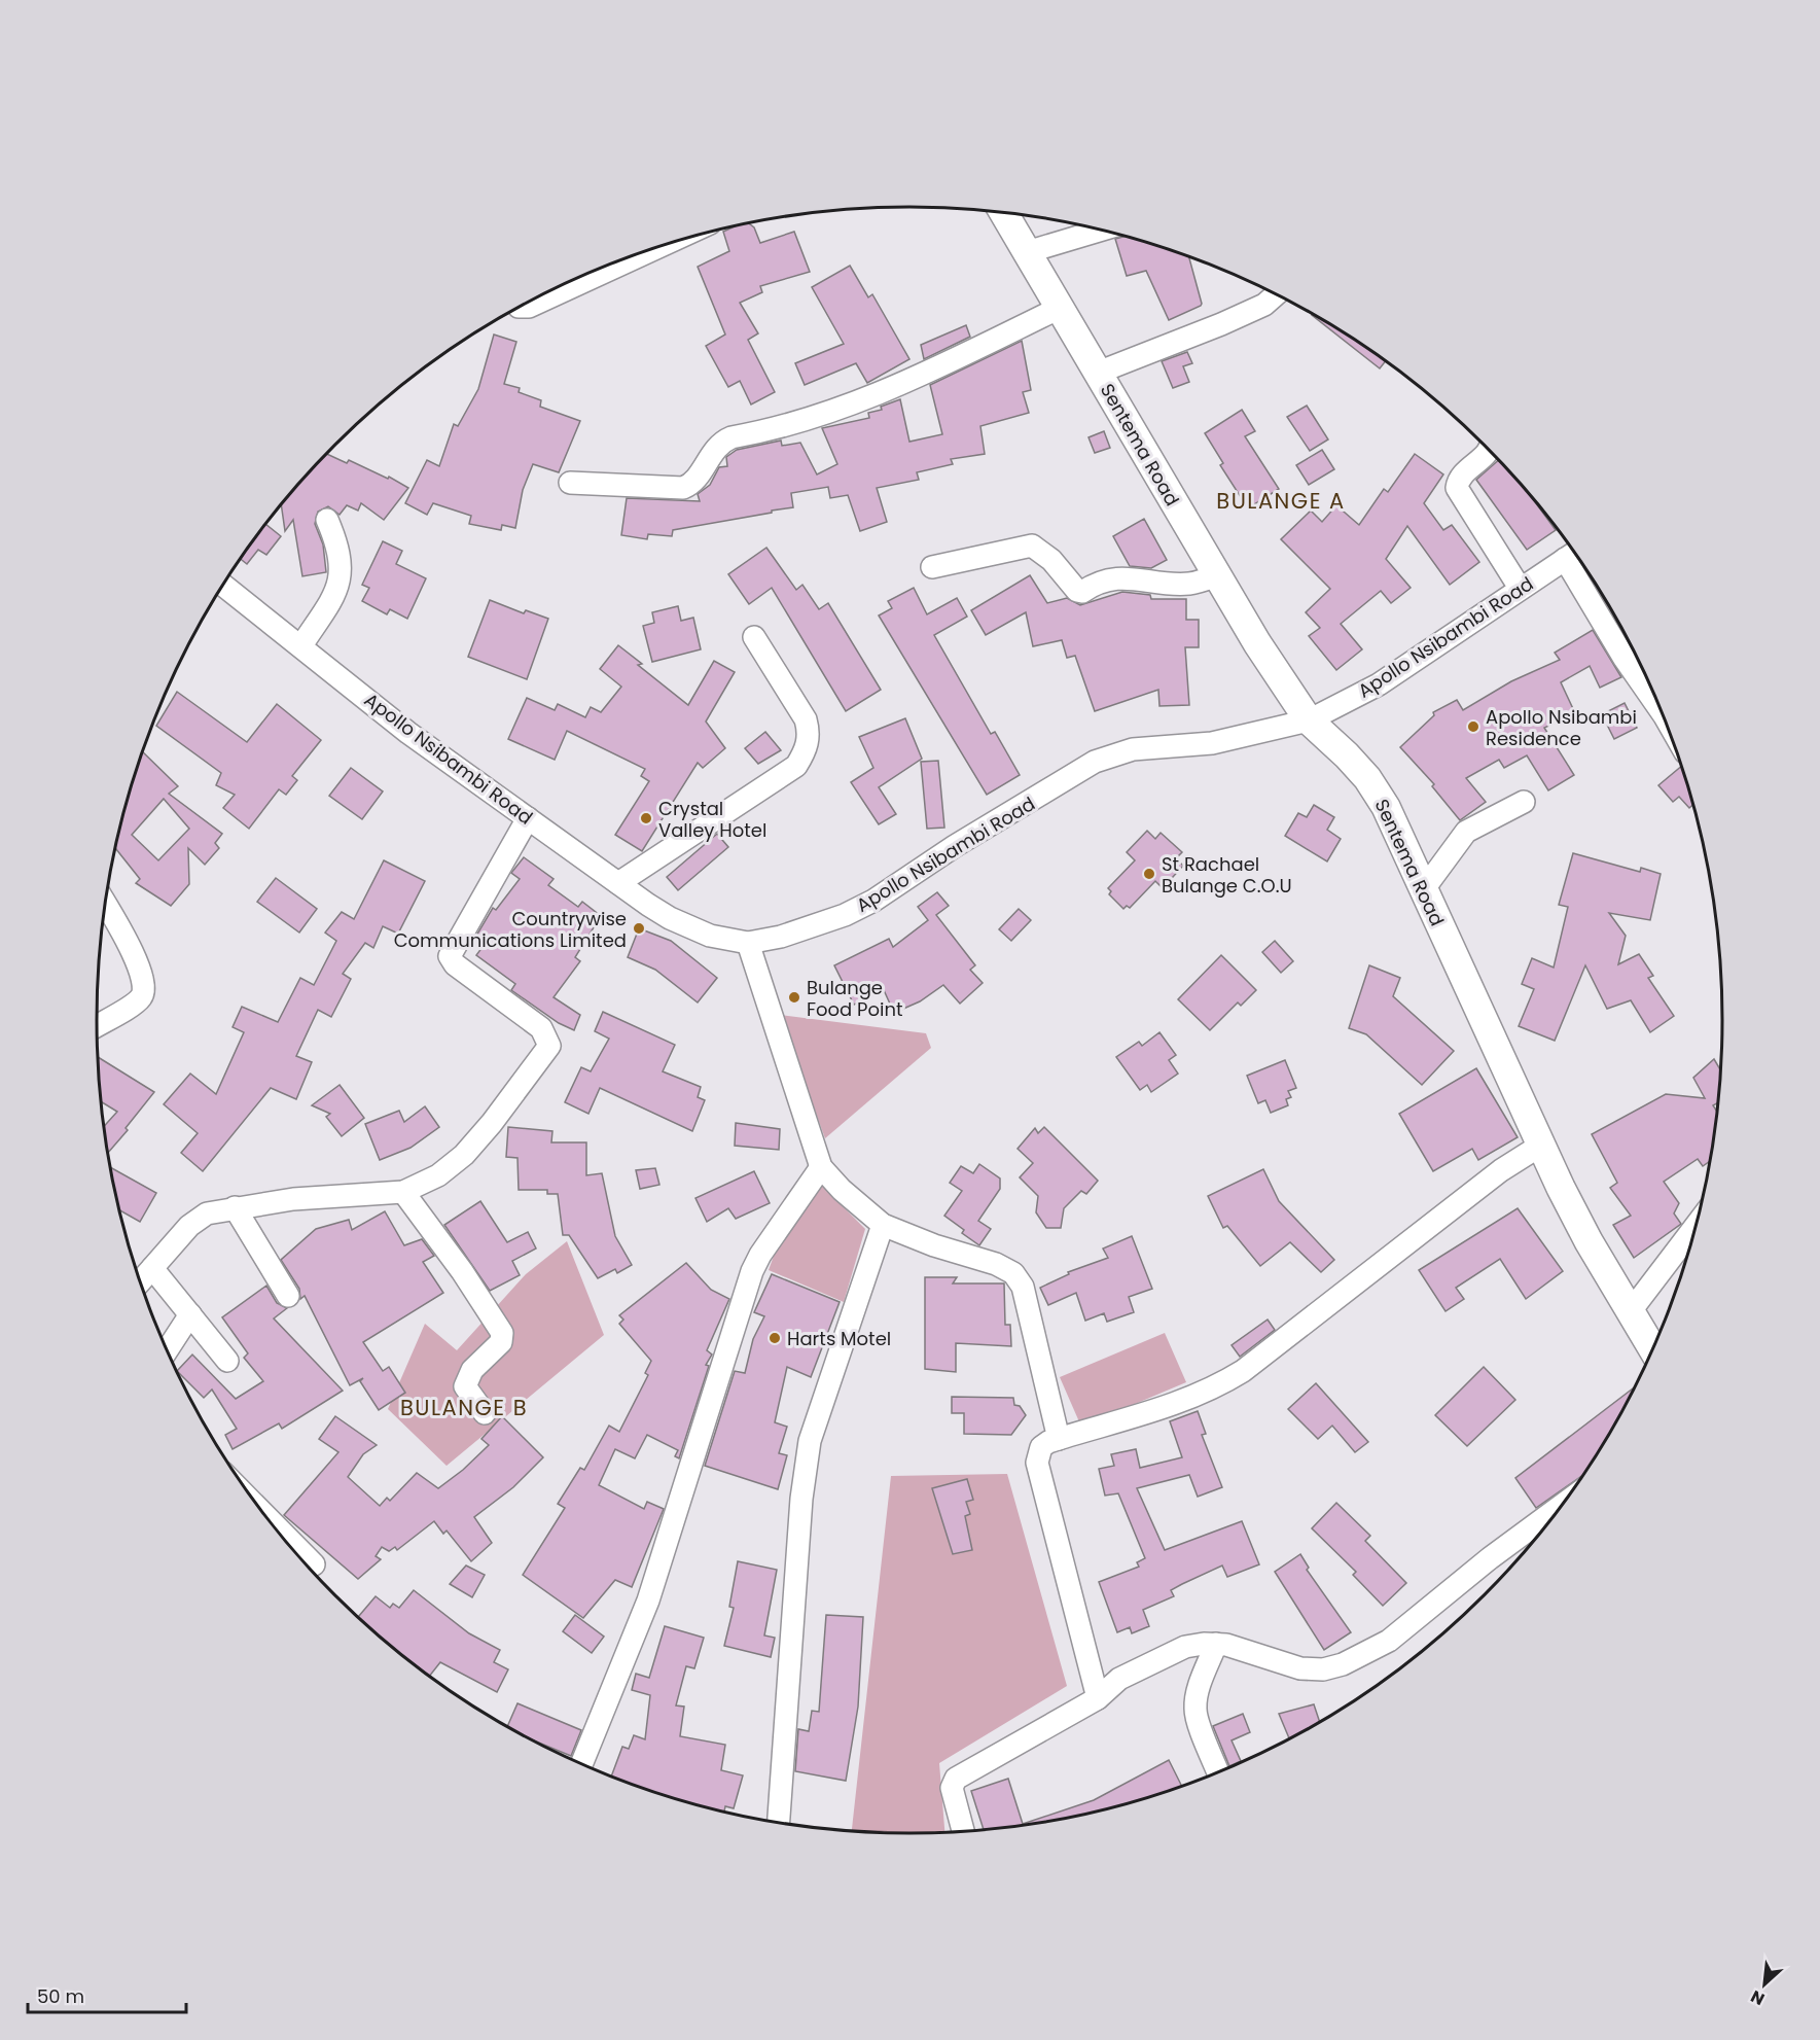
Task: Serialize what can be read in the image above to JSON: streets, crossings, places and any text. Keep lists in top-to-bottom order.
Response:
{
  "streets": {
    "main road": ["Sentema Road"],
    "street": ["Apollo Nsibambi Road"]
  },
  "crossings": [
    ["Sentema Road", "Apollo Nsibambi Road"]
  ],
  "districts": ["BULANGE A", "BULANGE B"],
  "places": [
    "Apollo Nsibambi Residence",
    "Crystal Valley Hotel",
    "St Rachael Bulange C.O.U",
    "Countrywise Communications Limited",
    "Bulange Food Point",
    "Harts Motel"
  ],
  "scale_bar": "50 m",
  "north": "bottom left"
}
